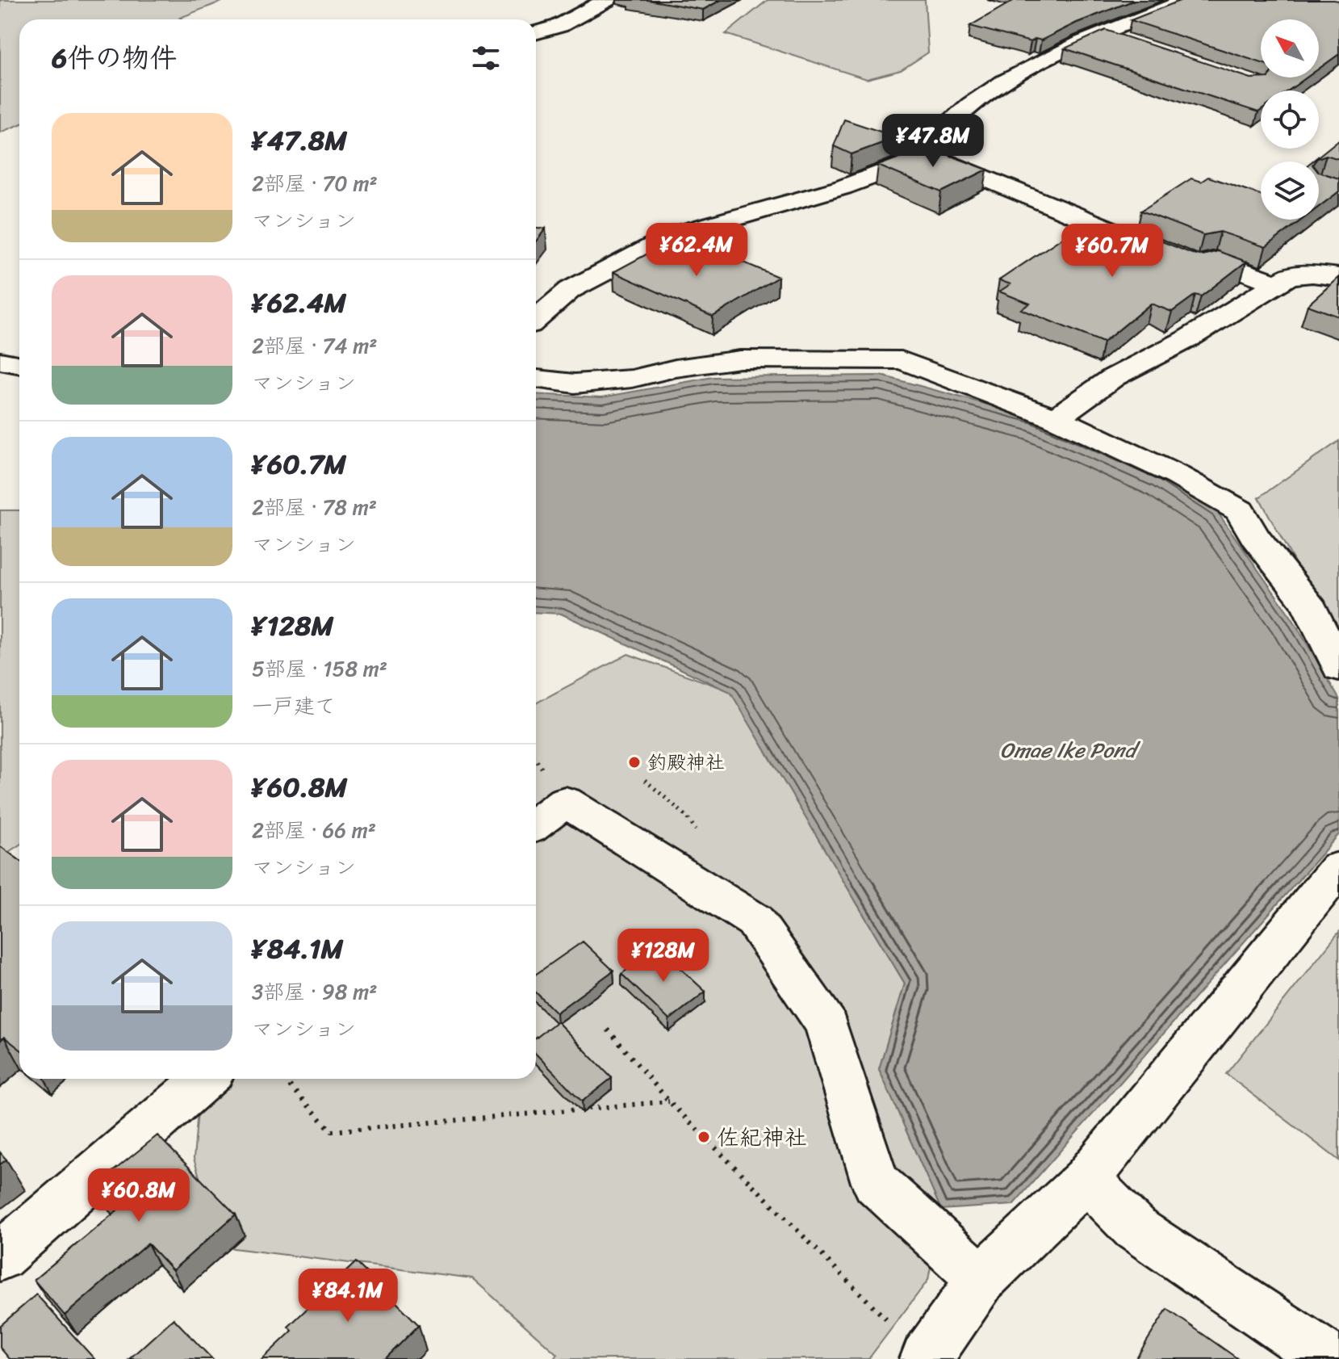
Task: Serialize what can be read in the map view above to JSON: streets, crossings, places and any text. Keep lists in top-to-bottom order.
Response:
{
  "water": ["Omae Ike Pond"],
  "places": ["釣殿神社", "佐紀神社"],
  "north": "top left",
  "page": {
    "heading": "6件の物件",
    "list": [
      {
        "name": "¥47.8M",
        "note": "2部屋 · 70 m² · マンション"
      },
      {
        "name": "¥62.4M",
        "note": "2部屋 · 74 m² · マンション"
      },
      {
        "name": "¥60.7M",
        "note": "2部屋 · 78 m² · マンション"
      },
      {
        "name": "¥128M",
        "note": "5部屋 · 158 m² · 一戸建て"
      },
      {
        "name": "¥60.8M",
        "note": "2部屋 · 66 m² · マンション"
      },
      {
        "name": "¥84.1M",
        "note": "3部屋 · 98 m² · マンション"
      }
    ],
    "price": [
      "¥47.8M",
      "¥62.4M",
      "¥60.7M",
      "¥128M",
      "¥60.8M",
      "¥84.1M"
    ]
  }
}
